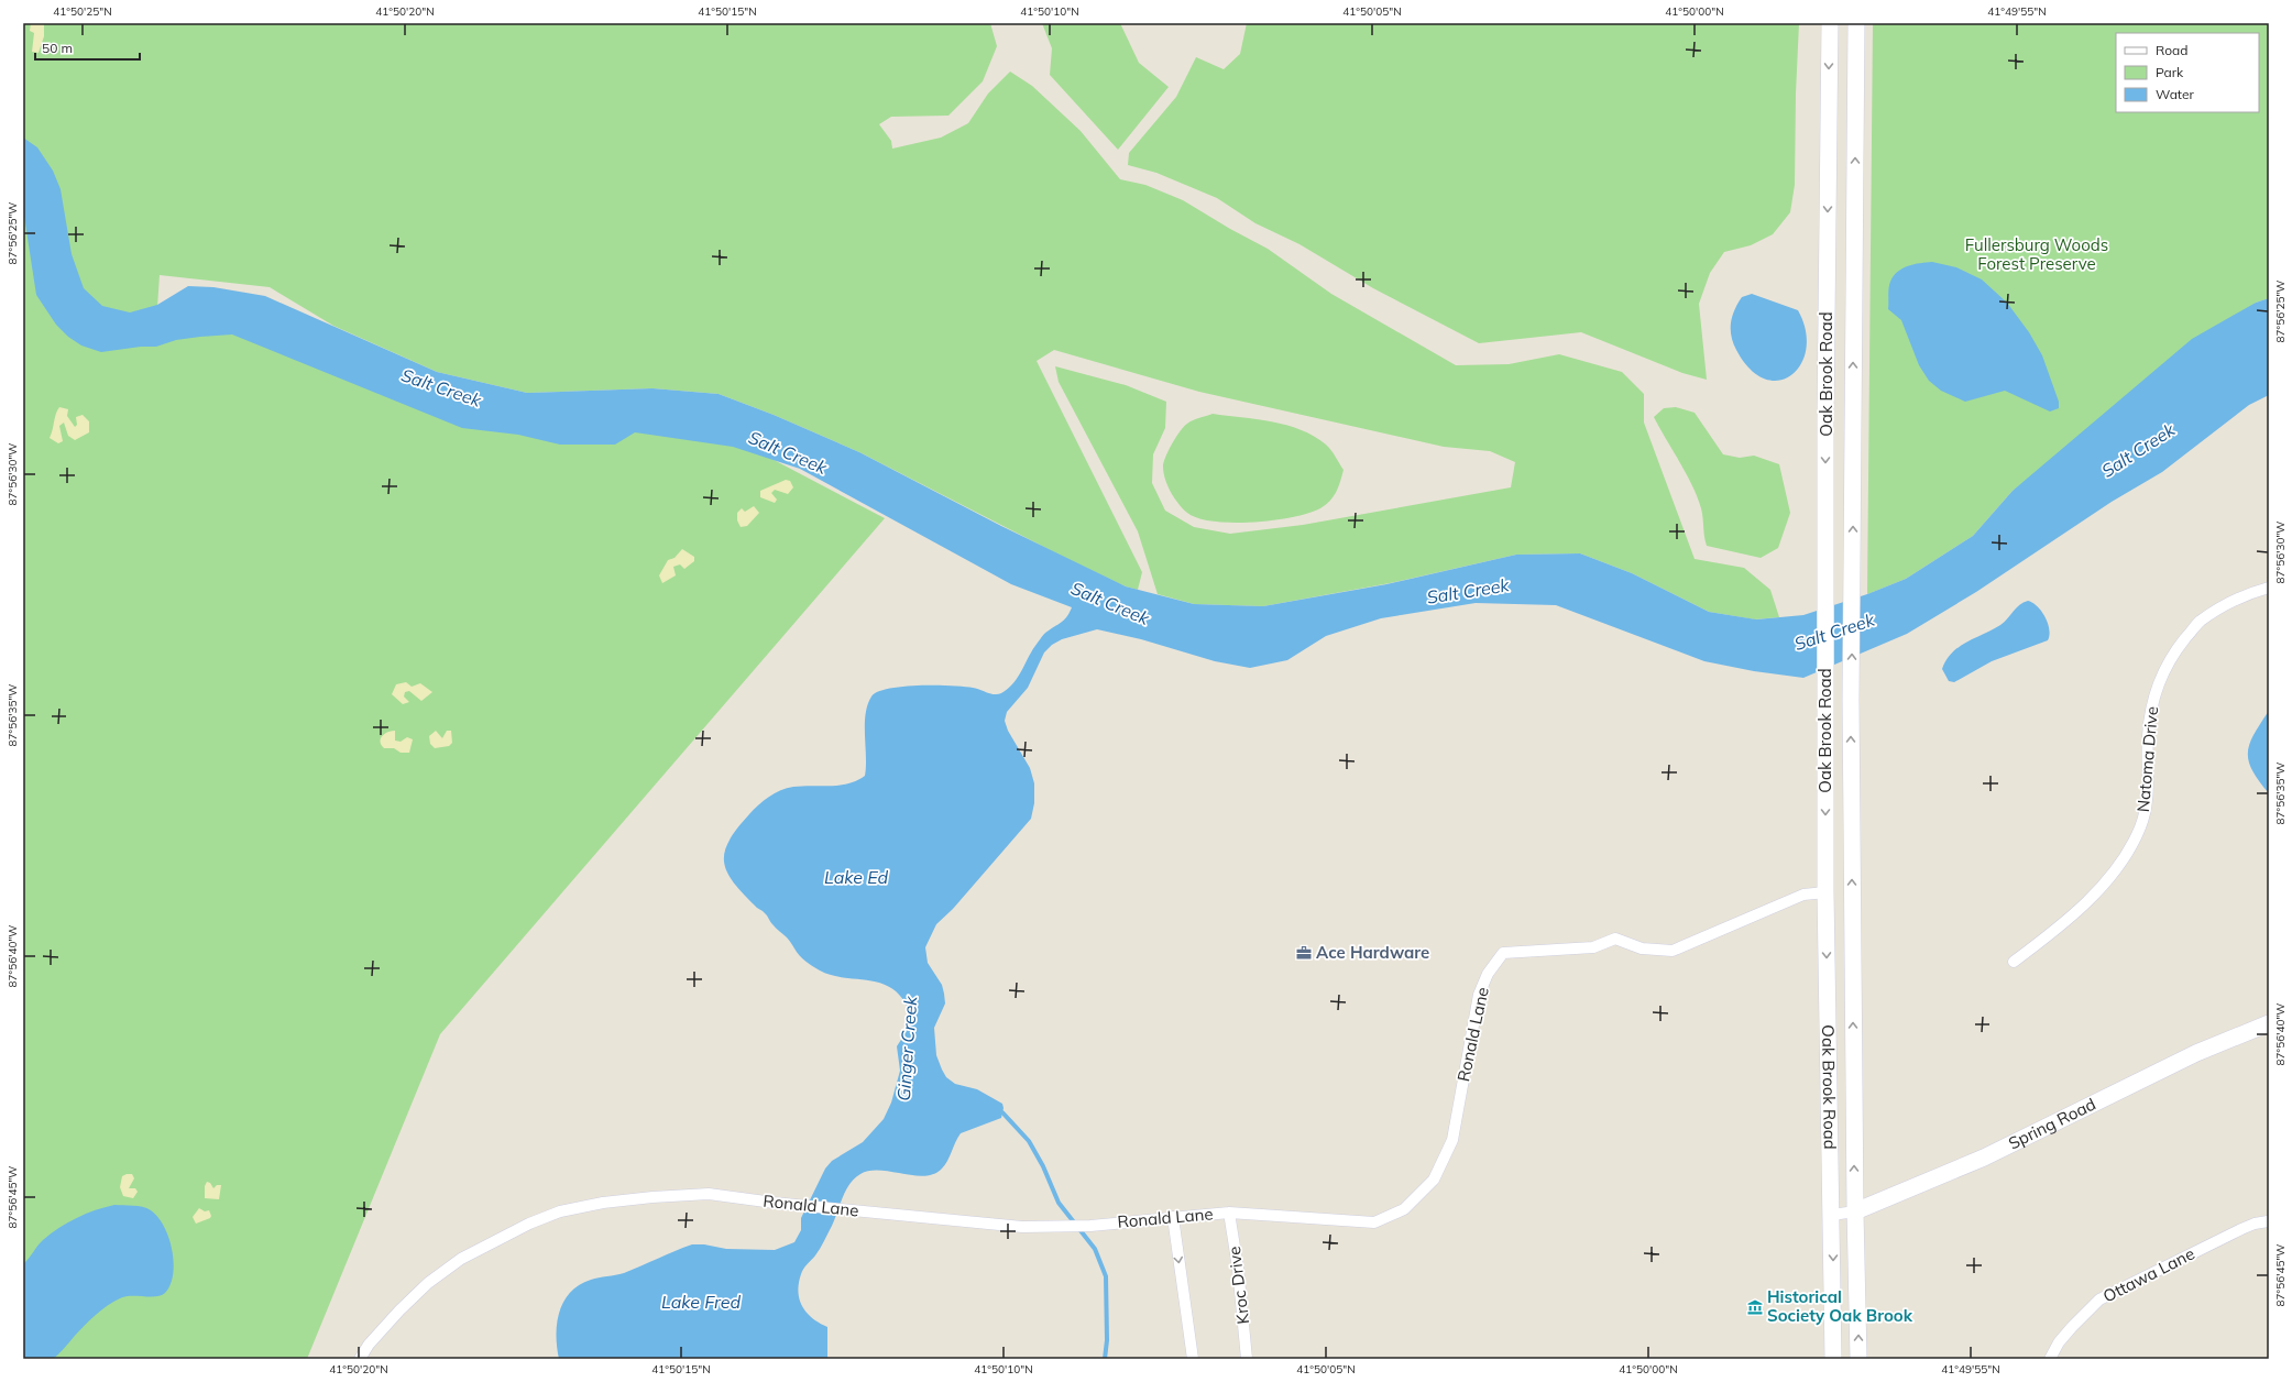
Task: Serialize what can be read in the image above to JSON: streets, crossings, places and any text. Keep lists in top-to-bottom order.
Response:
{
  "streets": {
    "main road": ["Oak Brook Road", "Spring Road"],
    "street": [
      "Natoma Drive",
      "Ronald Lane",
      "Ottawa Lane",
      "Kroc Drive"
    ]
  },
  "crossings": [
    ["Oak Brook Road", "Ronald Lane"],
    ["Oak Brook Road", "Spring Road"],
    ["Ronald Lane", "Kroc Drive"]
  ],
  "water": [
    "Salt Creek",
    "Lake Ed",
    "Ginger Creek",
    "Lake Fred"
  ],
  "parks": ["Fullersburg Woods Forest Preserve"],
  "places": {
    "office": ["Ace Hardware"],
    "museum": ["Historical Society Oak Brook"]
  },
  "legend": ["Road", "Park", "Water"],
  "scale_bar": "50 m",
  "coordinates": [
    "41°50'25\"N",
    "41°50'20\"N",
    "41°50'15\"N",
    "41°50'10\"N",
    "41°50'05\"N",
    "41°50'00\"N",
    "41°49'55\"N",
    "87°56'25\"W",
    "87°56'30\"W",
    "87°56'35\"W",
    "87°56'40\"W",
    "87°56'45\"W"
  ]
}
